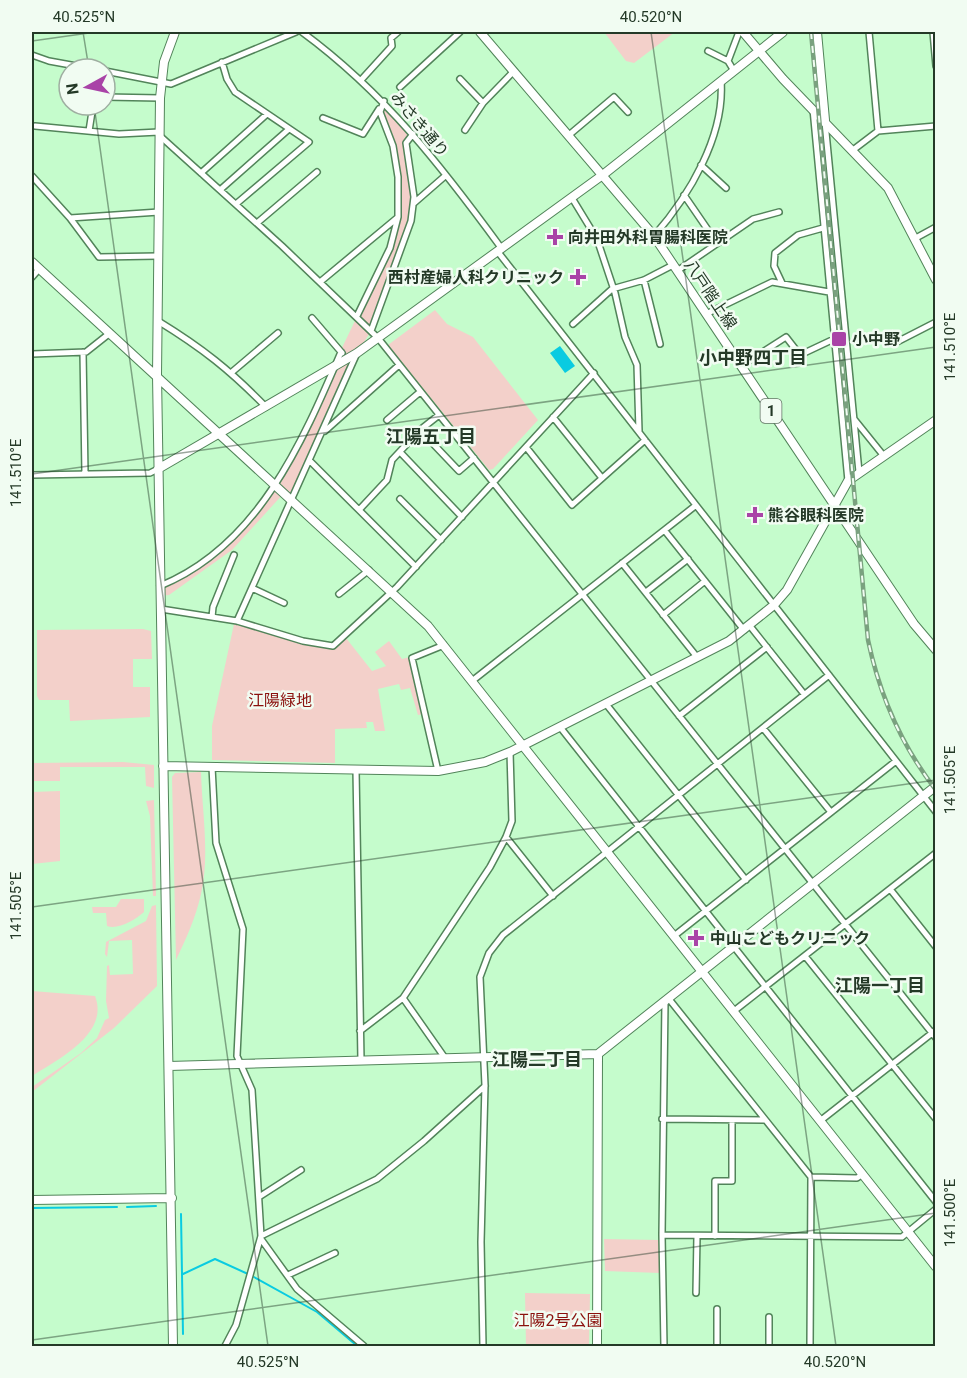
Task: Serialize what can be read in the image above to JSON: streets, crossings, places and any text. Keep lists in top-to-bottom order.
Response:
{
  "streets": {
    "main road": ["八戸階上線", "1"],
    "street": ["みさき通り"]
  },
  "districts": [
    "小中野四丁目",
    "江陽五丁目",
    "江陽一丁目",
    "江陽二丁目"
  ],
  "parks": ["江陽緑地", "江陽2号公園"],
  "places": {
    "health": [
      "向井田外科胃腸科医院",
      "西村産婦人科クリニック",
      "熊谷眼科医院",
      "中山こどもクリニック"
    ],
    "transit": ["小中野"]
  },
  "north": "left",
  "coordinates": [
    "40.525°N",
    "40.520°N",
    "141.510°E",
    "141.505°E",
    "141.500°E"
  ]
}
